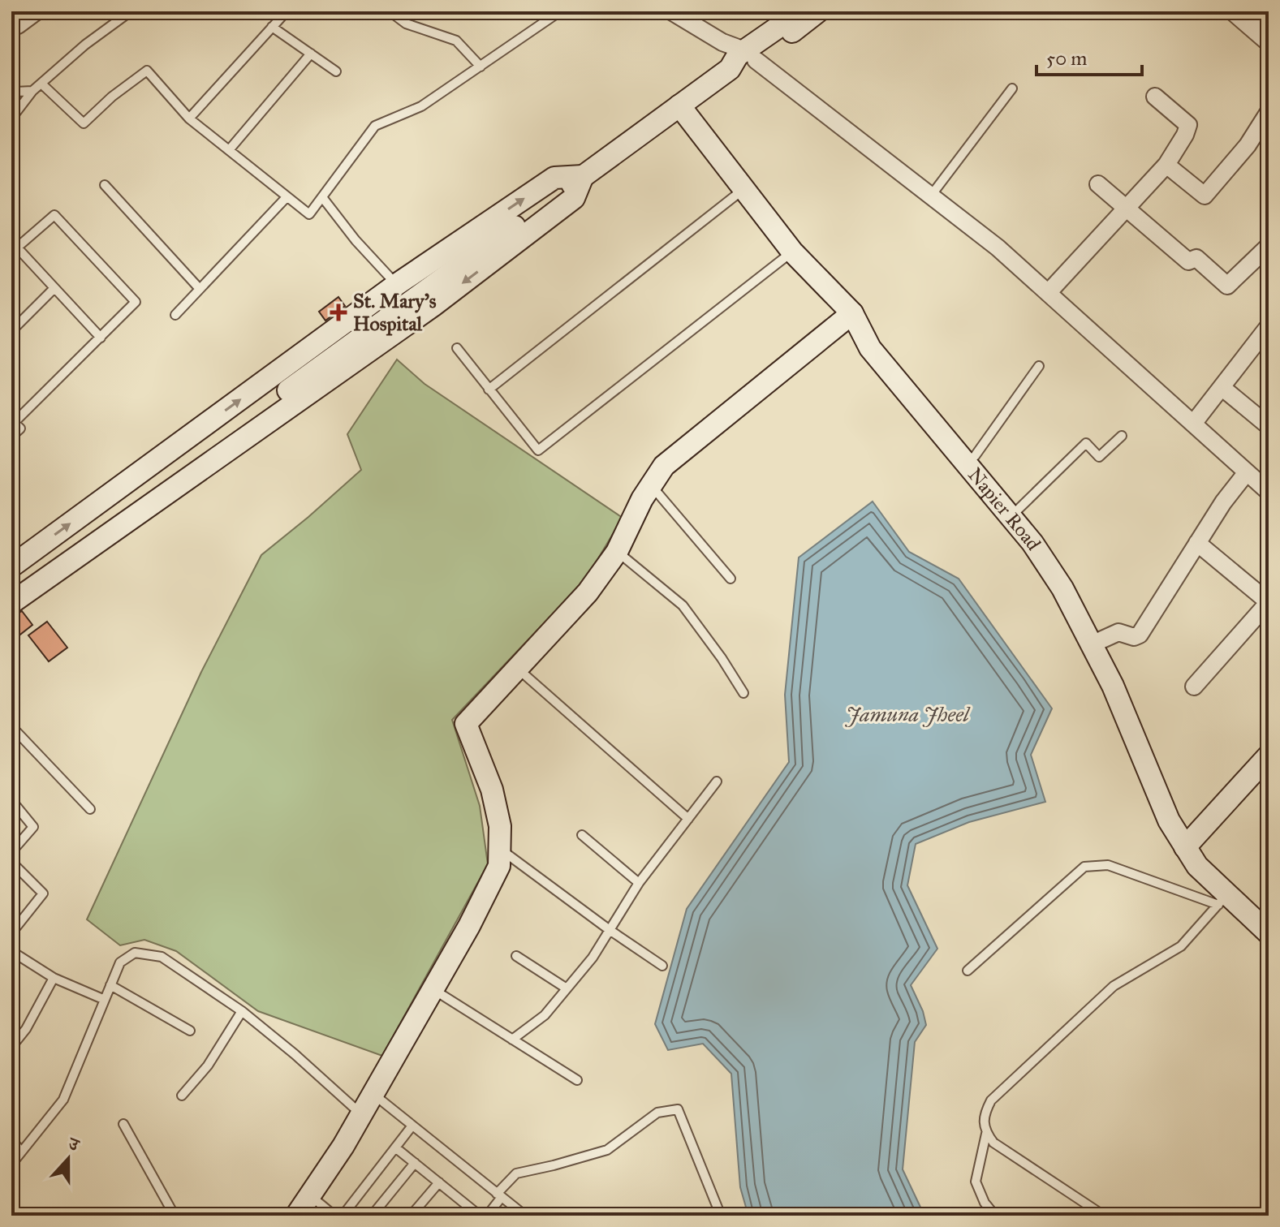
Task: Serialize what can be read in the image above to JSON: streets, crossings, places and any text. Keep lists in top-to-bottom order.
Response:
{
  "streets": {
    "main road": ["Napier Road"]
  },
  "water": ["Jamuna Jheel"],
  "places": {
    "health": ["St. Mary's Hospital"]
  },
  "scale_bar": "50 m",
  "north": "top"
}
